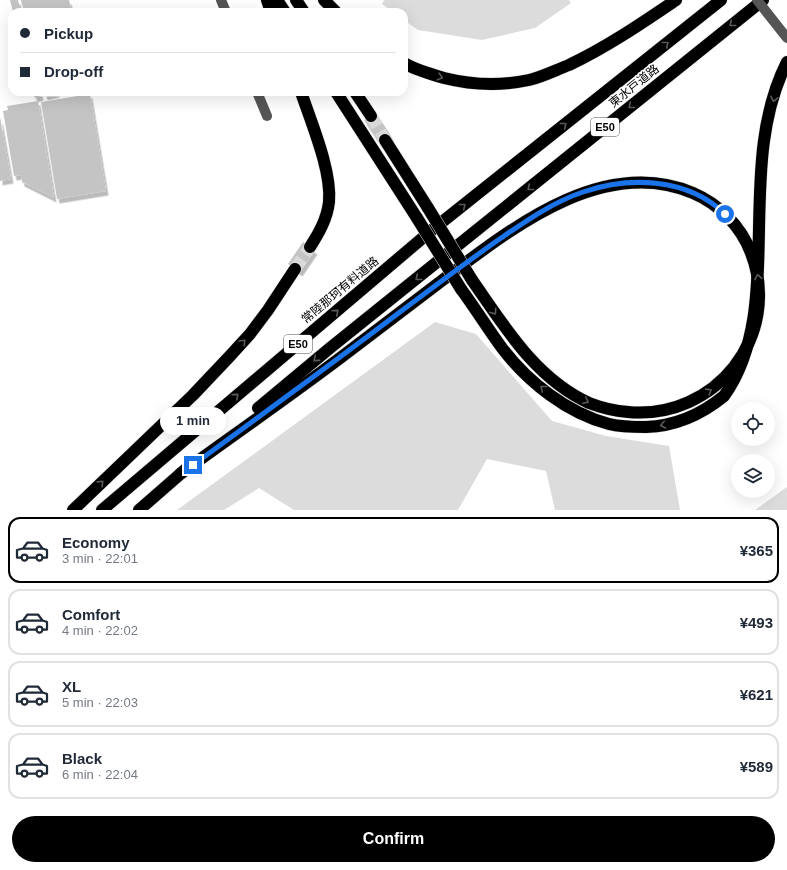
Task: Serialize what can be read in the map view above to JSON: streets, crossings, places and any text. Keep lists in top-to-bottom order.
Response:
{
  "streets": {
    "highway": ["東水戸道路", "E50", "常陸那珂有料道路"]
  },
  "crossings": [
    ["東水戸道路", "E50"],
    ["東水戸道路", "常陸那珂有料道路"]
  ],
  "page": {
    "banner": ["Pickup", "Drop-off"],
    "bubble": "1 min",
    "list": [
      {
        "name": "Economy",
        "note": "3 min · 22:01",
        "value": "¥365"
      },
      {
        "name": "Comfort",
        "note": "4 min · 22:02",
        "value": "¥493"
      },
      {
        "name": "XL",
        "note": "5 min · 22:03",
        "value": "¥621"
      },
      {
        "name": "Black",
        "note": "6 min · 22:04",
        "value": "¥589"
      }
    ],
    "buttons": "Confirm"
  }
}
